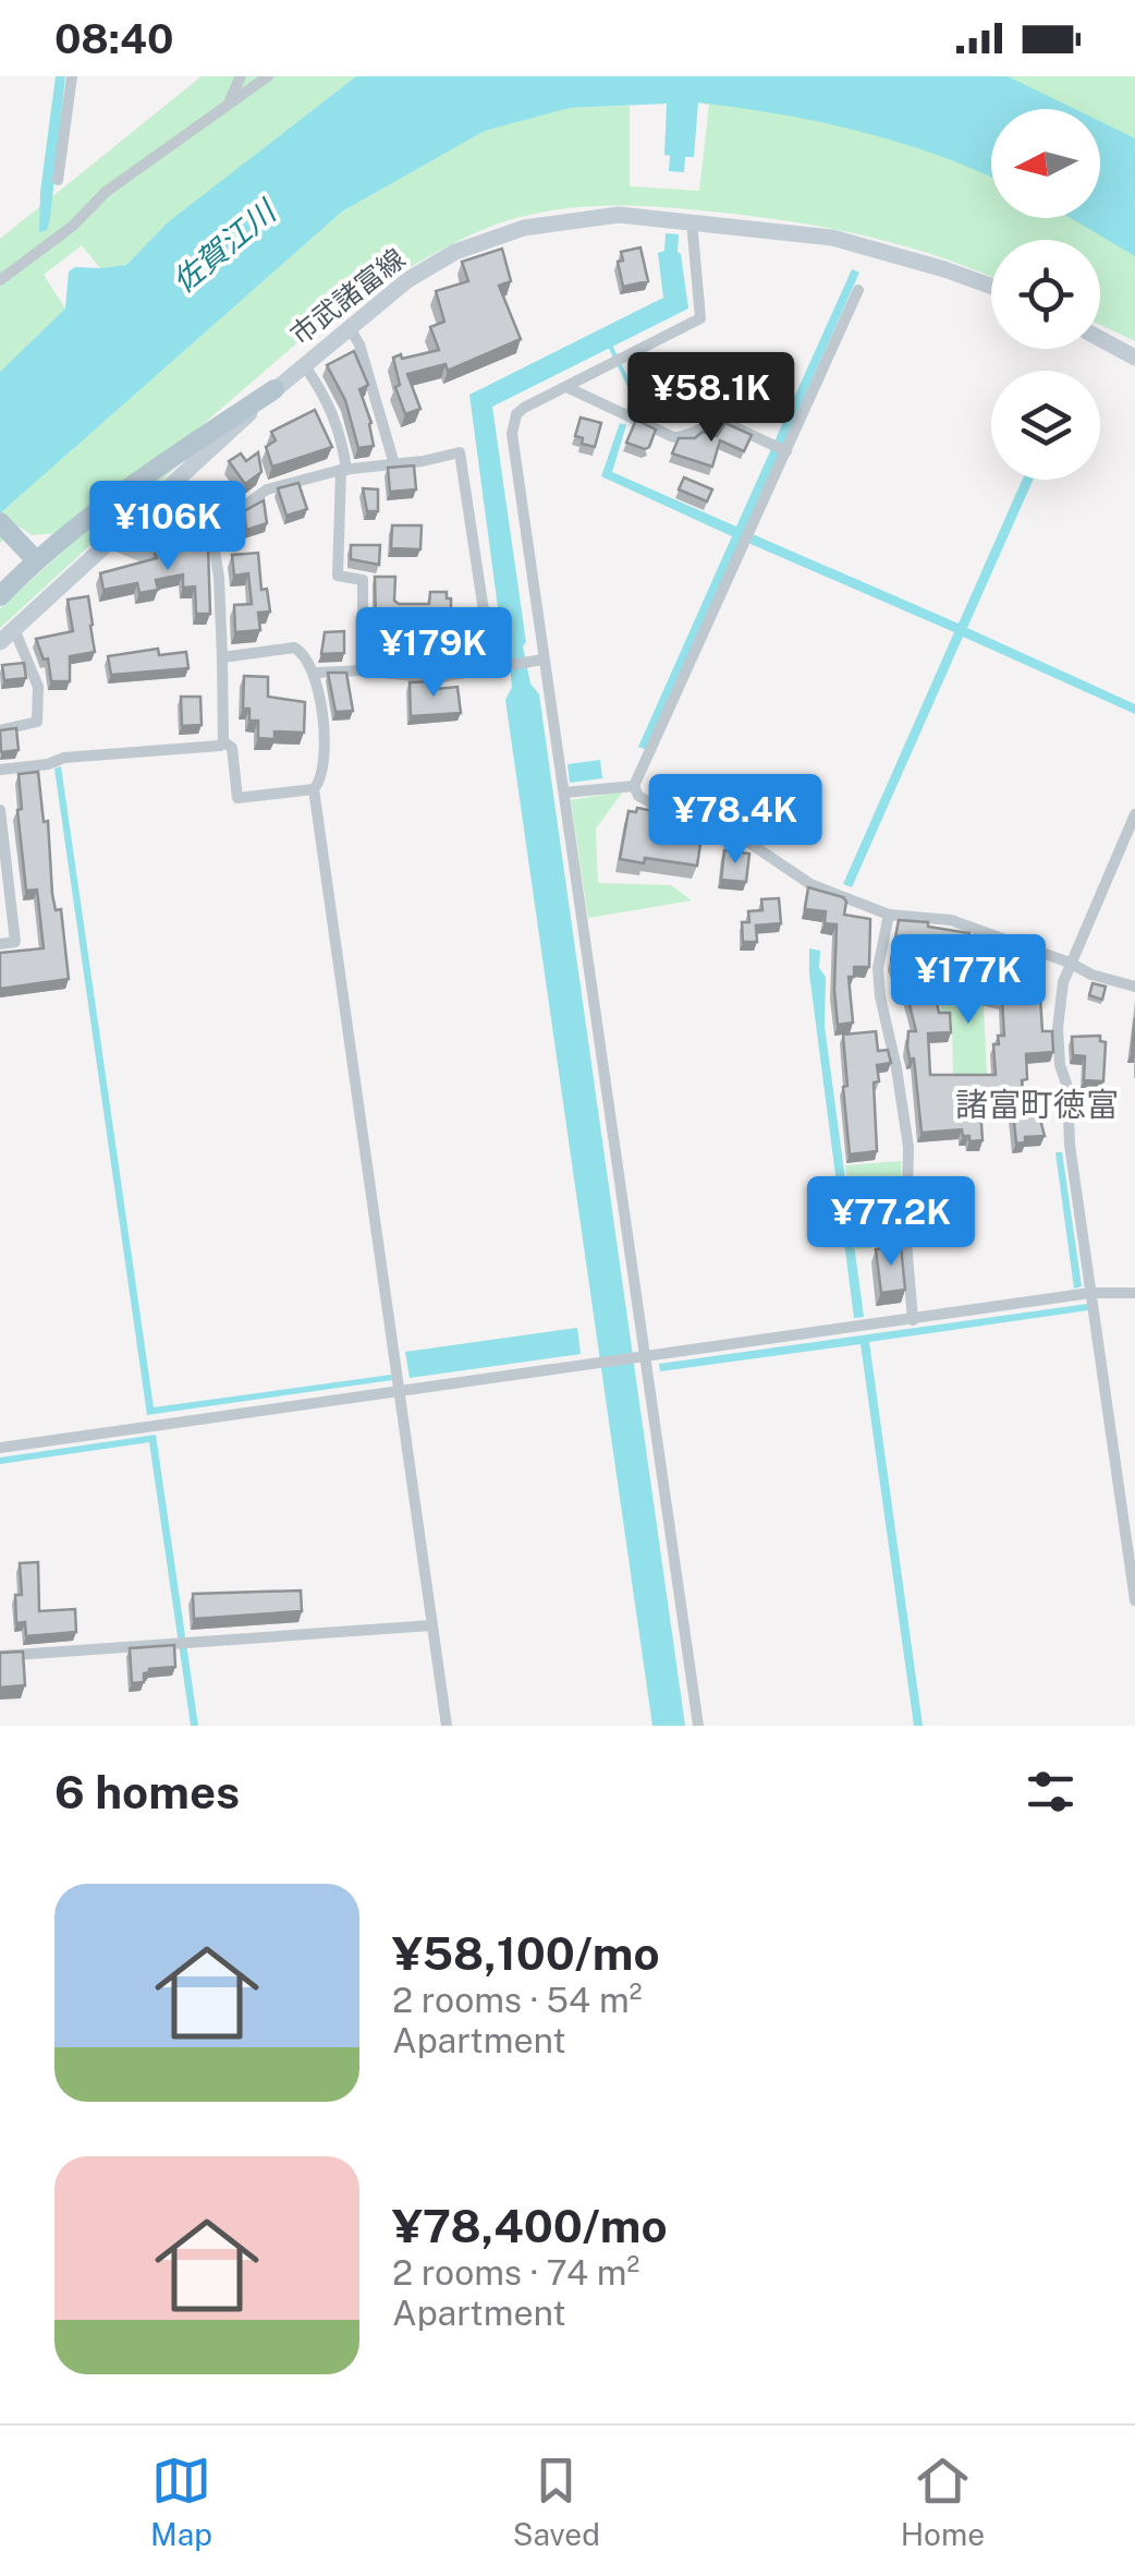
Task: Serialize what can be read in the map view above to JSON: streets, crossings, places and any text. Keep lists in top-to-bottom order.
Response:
{
  "streets": {
    "main road": ["市武諸富線"]
  },
  "districts": ["諸富町徳富"],
  "water": ["佐賀江川"],
  "north": "left",
  "page": {
    "status": "08:40",
    "price": [
      "¥58.1K",
      "¥106K",
      "¥179K",
      "¥78.4K",
      "¥177K",
      "¥77.2K"
    ],
    "heading": "6 homes",
    "list": [
      {
        "name": "¥58,100/mo",
        "note": "2 rooms · 54 m² · Apartment"
      },
      {
        "name": "¥78,400/mo",
        "note": "2 rooms · 74 m² · Apartment"
      }
    ],
    "tabs": ["Map", "Saved", "Home"]
  }
}
